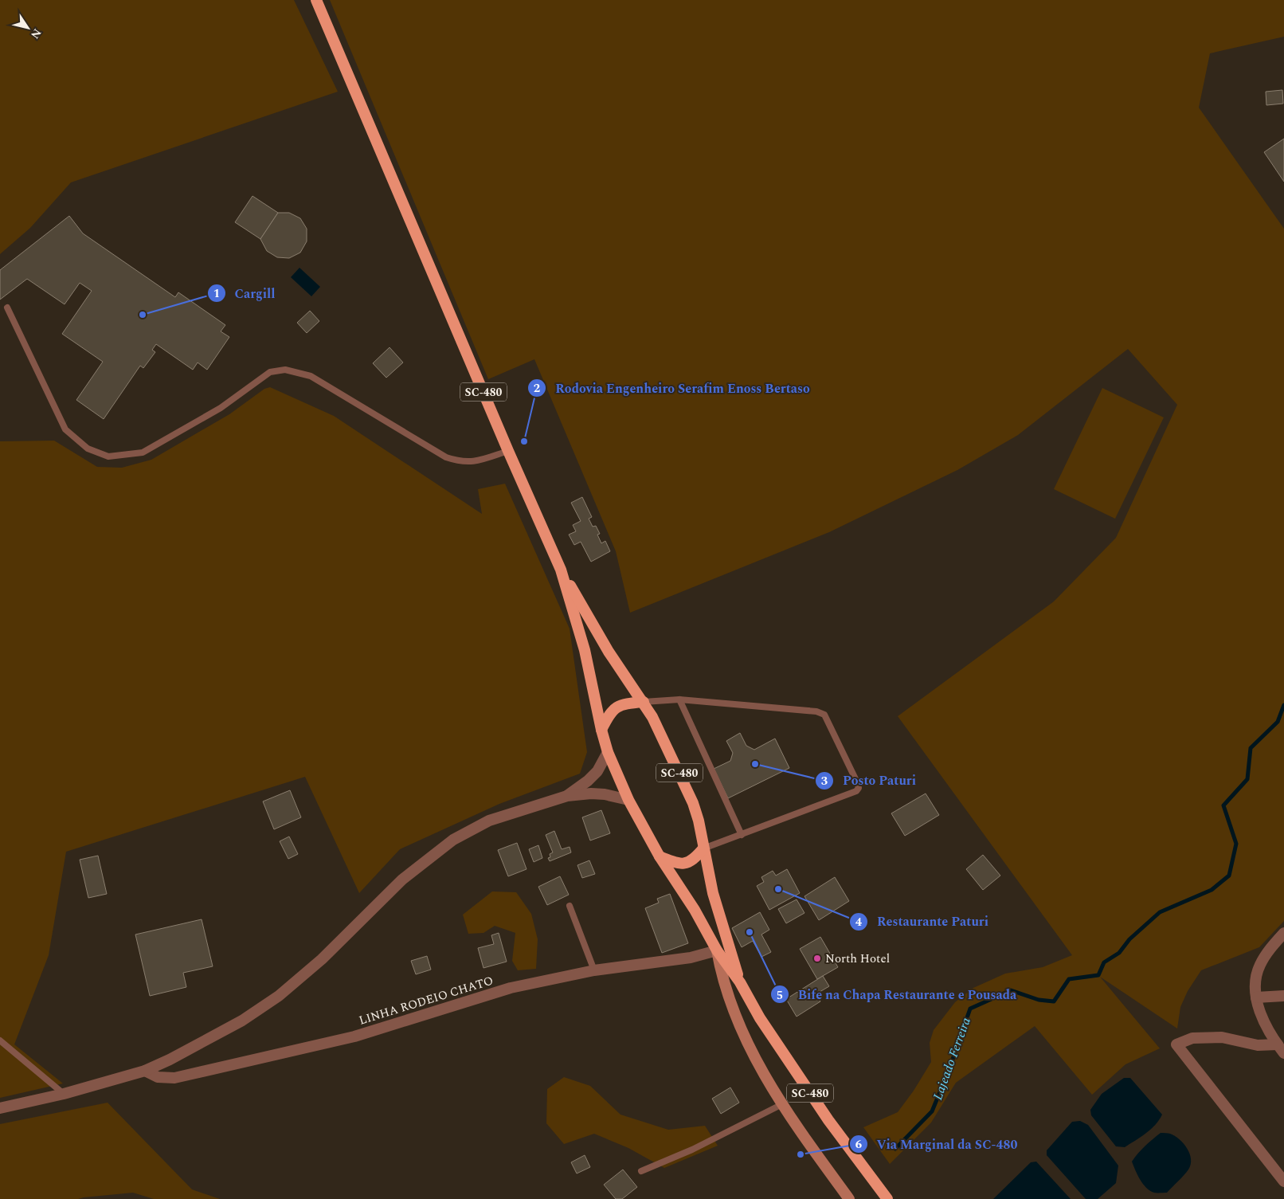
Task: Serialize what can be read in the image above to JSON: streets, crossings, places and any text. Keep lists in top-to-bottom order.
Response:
{
  "streets": {
    "highway": ["SC-480"],
    "street": ["LINHA RODEIO CHATO"]
  },
  "crossings": [
    ["SC-480", "LINHA RODEIO CHATO"]
  ],
  "water": ["Lajeado Ferreira"],
  "places": [
    "Cargill",
    "Rodovia Engenheiro Serafim Enoss Bertaso",
    "Posto Paturi",
    "Restaurante Paturi",
    "Bife na Chapa Restaurante e Pousada",
    "North Hotel",
    "Via Marginal da SC-480"
  ],
  "north": "bottom right"
}
